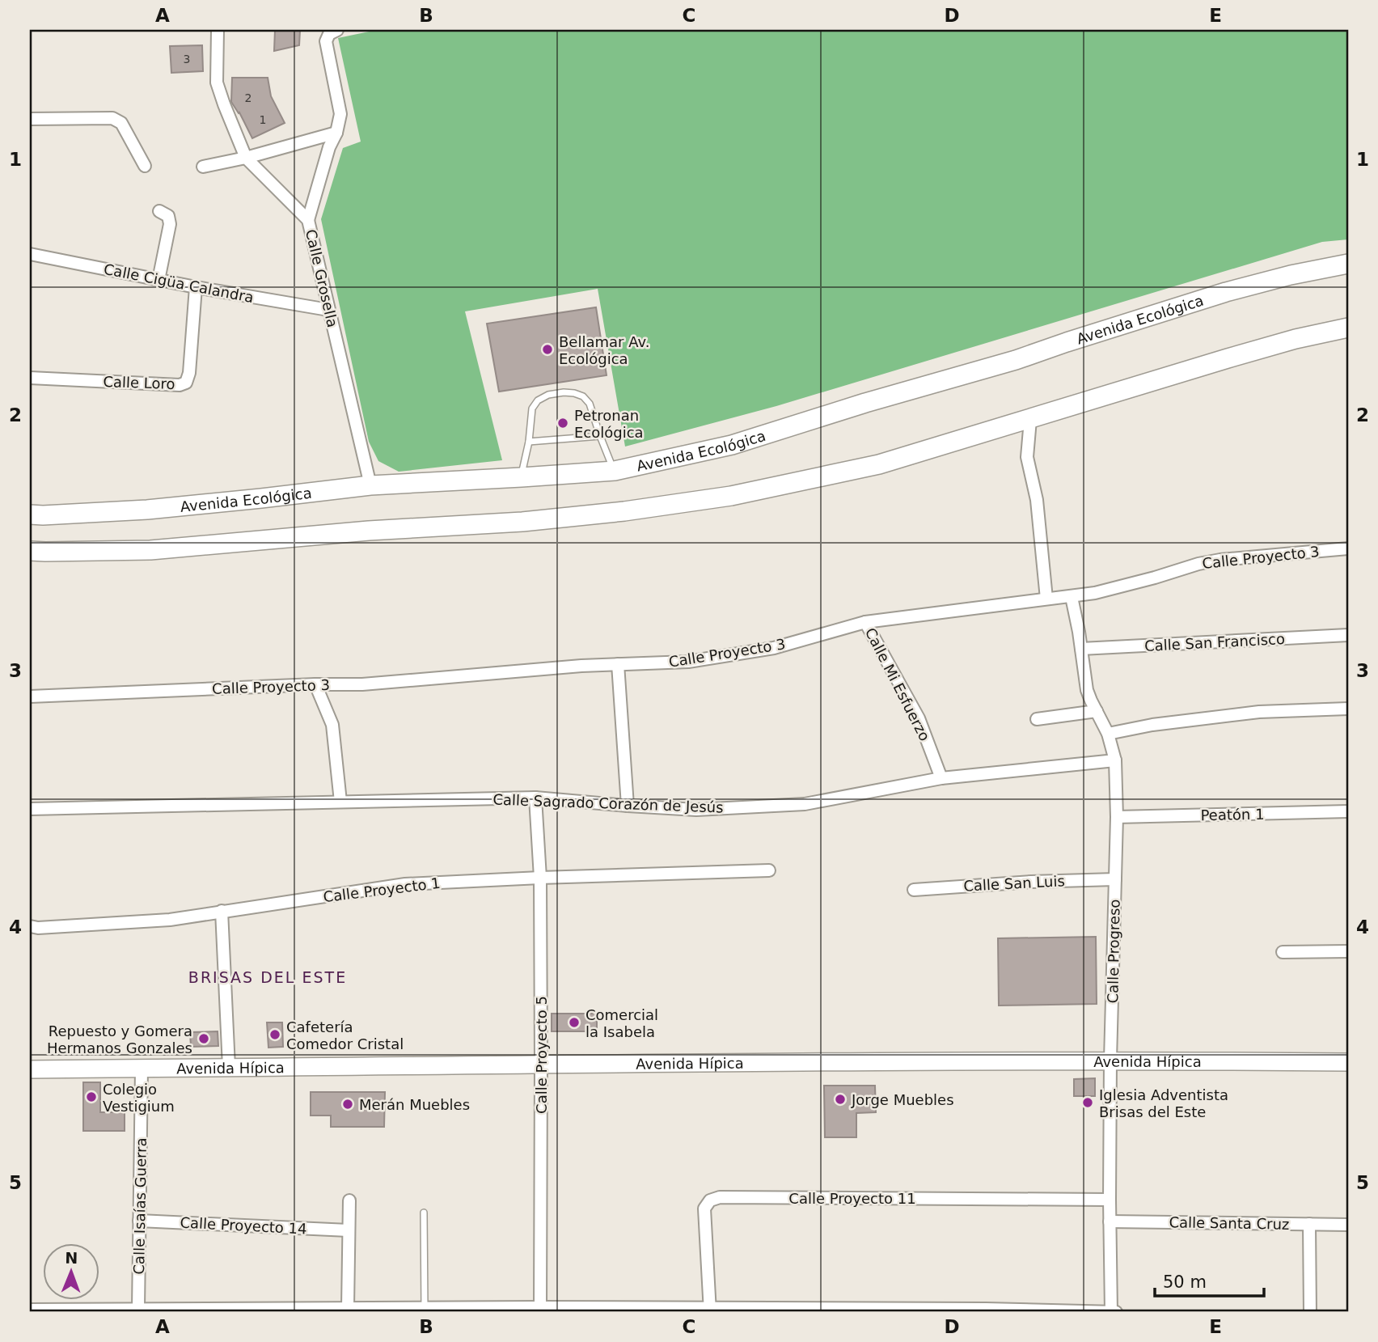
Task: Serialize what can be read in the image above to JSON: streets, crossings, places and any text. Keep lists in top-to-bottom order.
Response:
{
  "streets": {
    "main road": ["Avenida Ecológica"],
    "street": [
      "Calle Grosella",
      "Calle Cigüa Calandra",
      "Calle Loro",
      "Calle Proyecto 3",
      "Calle San Francisco",
      "Calle Mi Esfuerzo",
      "Calle Sagrado Corazón de Jesús",
      "Peatón 1",
      "Calle San Luis",
      "Calle Proyecto 1",
      "Calle Progreso",
      "Calle Proyecto 5",
      "Avenida Hípica",
      "Calle Proyecto 11",
      "Calle Isaías Guerra",
      "Calle Santa Cruz",
      "Calle Proyecto 14"
    ]
  },
  "crossings": [
    ["Calle Grosella", "Calle Cigüa Calandra"],
    ["Calle Grosella", "Avenida Ecológica"],
    ["Calle Cigüa Calandra", "Calle Loro"],
    ["Calle Proyecto 3", "Calle Mi Esfuerzo"],
    ["Calle Proyecto 3", "Calle Progreso"],
    ["Calle San Francisco", "Calle Progreso"],
    ["Calle Mi Esfuerzo", "Calle Sagrado Corazón de Jesús"],
    ["Calle Sagrado Corazón de Jesús", "Calle Progreso"],
    ["Calle Sagrado Corazón de Jesús", "Calle Proyecto 5"],
    ["Peatón 1", "Calle Progreso"],
    ["Calle San Luis", "Calle Progreso"],
    ["Calle Proyecto 1", "Calle Proyecto 5"],
    ["Calle Progreso", "Avenida Hípica"],
    ["Calle Progreso", "Calle Proyecto 11"],
    ["Calle Progreso", "Calle Santa Cruz"],
    ["Calle Proyecto 5", "Avenida Hípica"],
    ["Avenida Hípica", "Calle Isaías Guerra"],
    ["Calle Isaías Guerra", "Calle Proyecto 14"]
  ],
  "districts": ["BRISAS DEL ESTE"],
  "places": [
    "Bellamar Av. Ecológica",
    "Petronan Ecológica",
    "Comercial la Isabela",
    "Cafetería Comedor Cristal",
    "Repuesto y Gomera Hermanos Gonzales",
    "Colegio Vestigium",
    "Jorge Muebles",
    "Iglesia Adventista Brisas del Este",
    "Merán Muebles"
  ],
  "house_numbers": ["3", "2", "1"],
  "scale_bar": "50 m",
  "north": "top",
  "grid": {
    "columns": [
      "A",
      "B",
      "C",
      "D",
      "E"
    ],
    "rows": [
      "1",
      "2",
      "3",
      "4",
      "5"
    ]
  }
}
